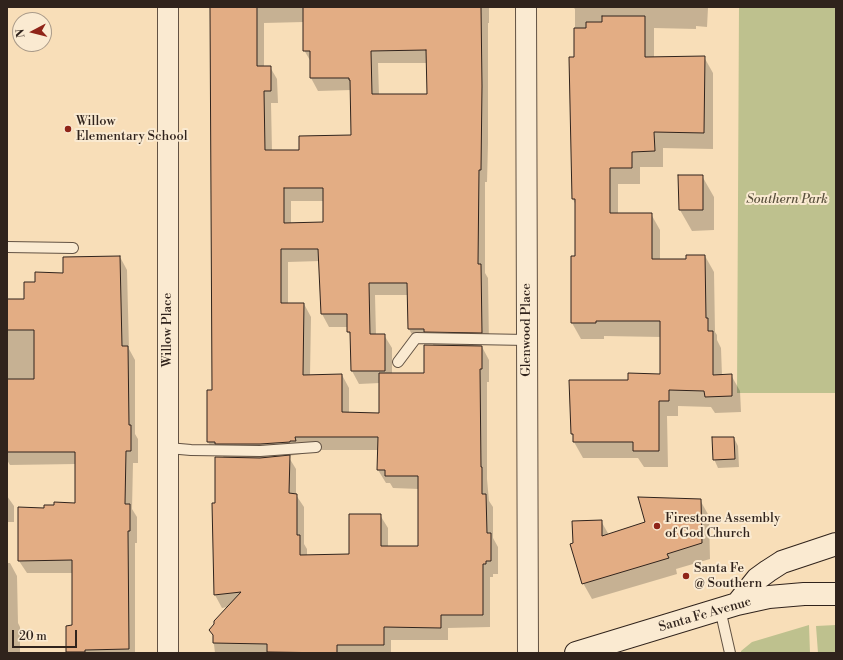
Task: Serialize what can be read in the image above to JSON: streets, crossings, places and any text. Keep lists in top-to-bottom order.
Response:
{
  "streets": {
    "street": ["Willow Place", "Glenwood Place", "Santa Fe Avenue"]
  },
  "parks": ["Southern Park"],
  "places": ["Willow Elementary School", "Firestone Assembly of God Church", "Santa Fe @ Southern"],
  "scale_bar": "20 m",
  "north": "left"
}
